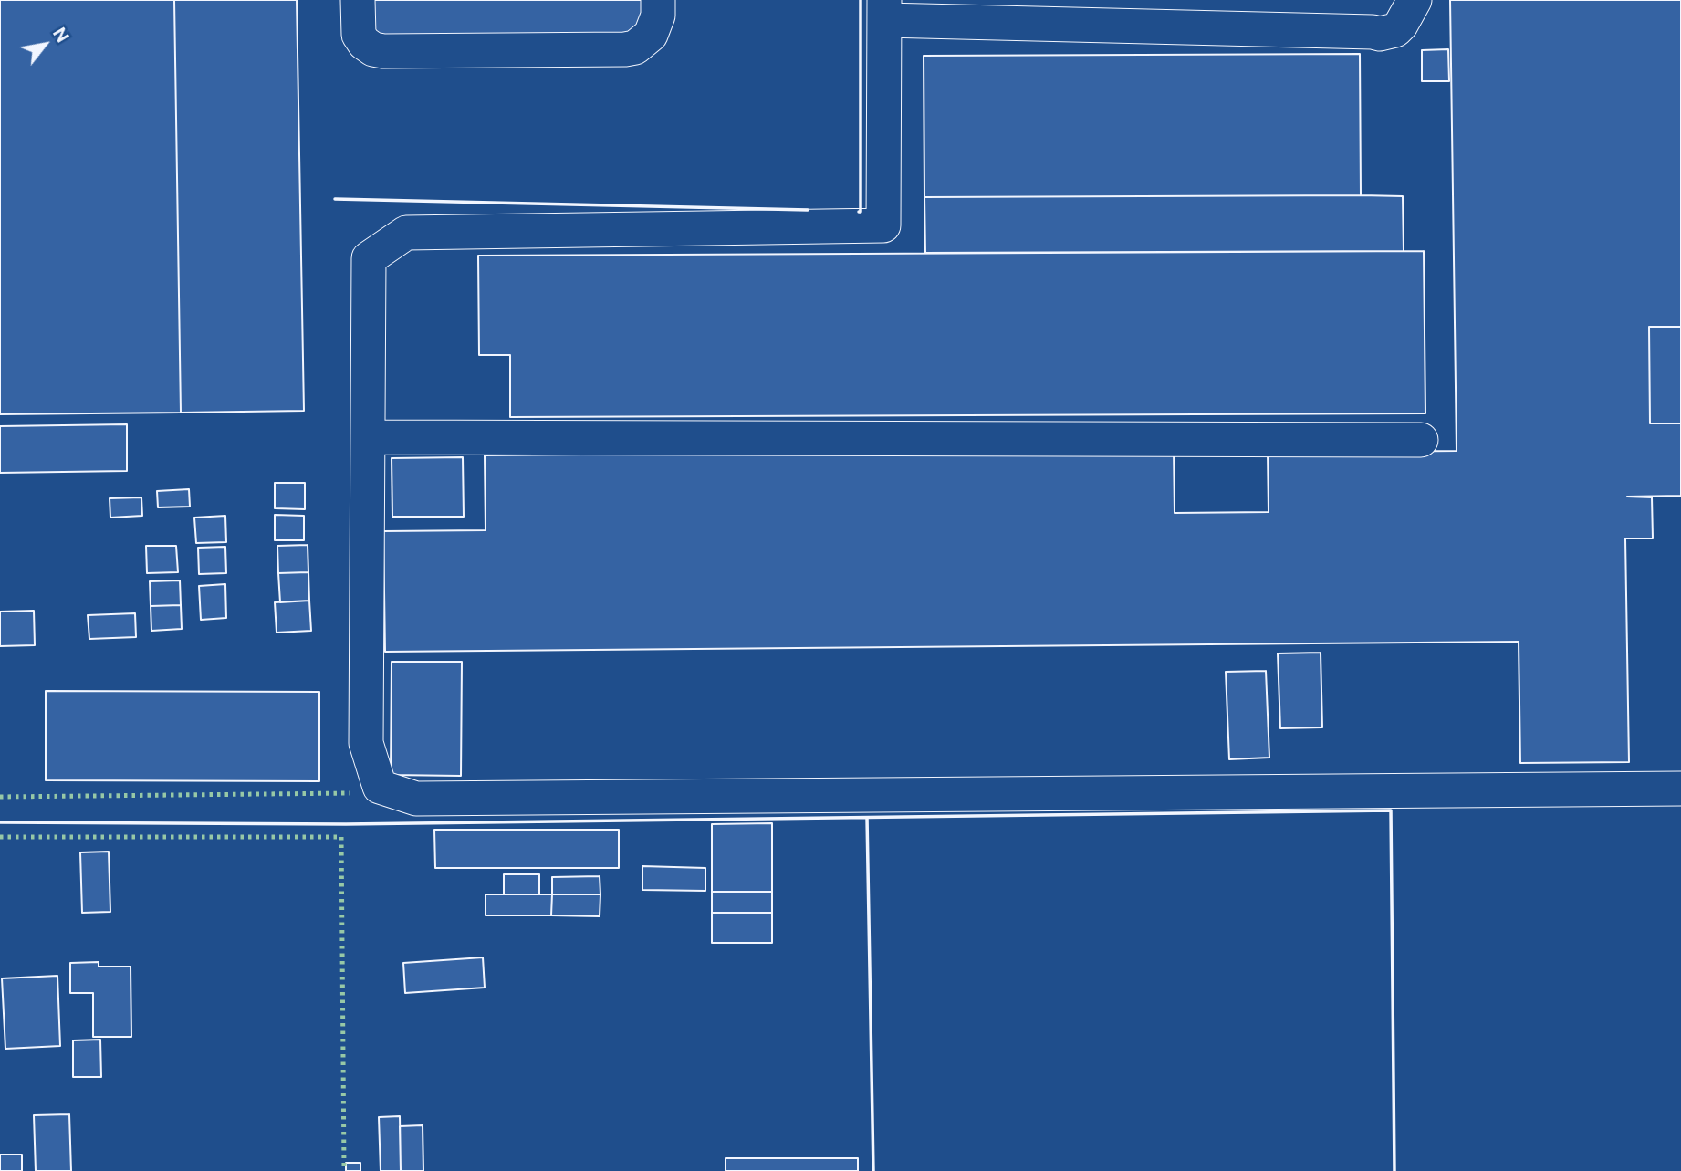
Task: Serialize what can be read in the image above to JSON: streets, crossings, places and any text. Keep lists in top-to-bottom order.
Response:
{
  "north": "top right"
}
